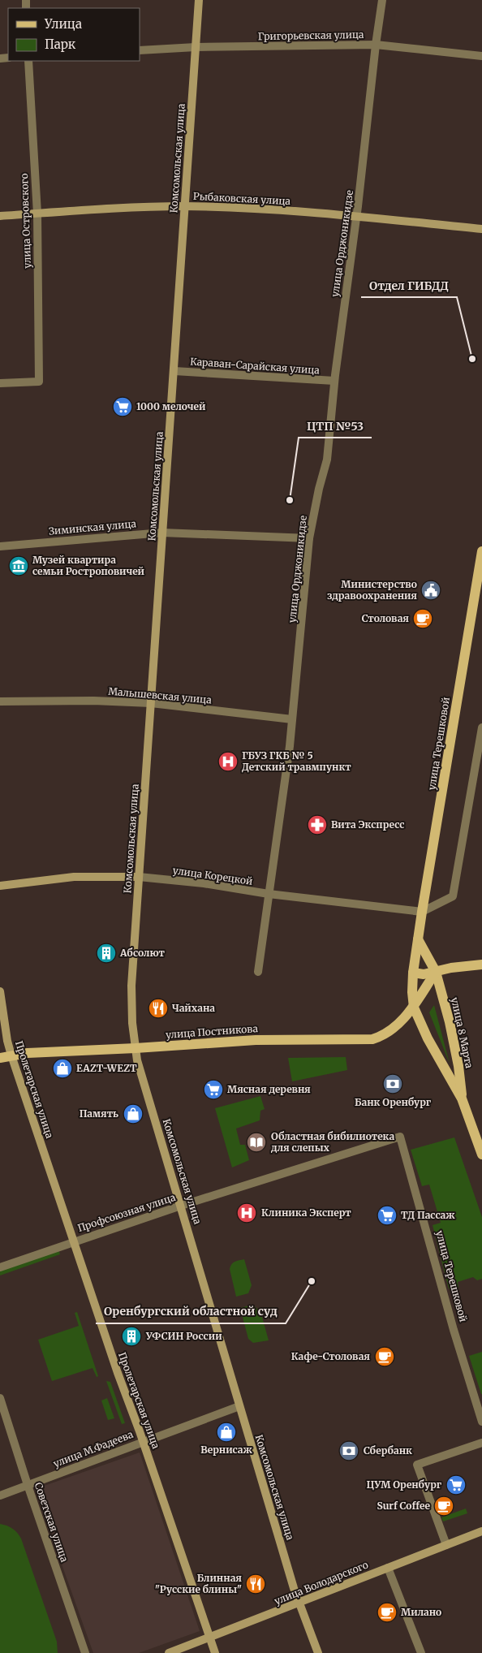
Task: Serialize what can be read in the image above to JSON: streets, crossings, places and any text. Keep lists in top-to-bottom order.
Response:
{
  "streets": {
    "main road": [
      "Комсомольская улица",
      "Рыбаковская улица",
      "улица Терешковой",
      "улица Корецкой",
      "улица Постникова",
      "улица 8 Марта",
      "Пролетарская улица",
      "улица Володарского"
    ],
    "street": [
      "Григорьевская улица",
      "улица Островского",
      "улица Орджоникидзе",
      "Караван-Сарайская улица",
      "Зиминская улица",
      "Малышевская улица",
      "Профсоюзная улица",
      "улица М.Фадеева",
      "Советская улица"
    ]
  },
  "crossings": [
    ["Григорьевская улица", "Комсомольская улица"],
    ["Григорьевская улица", "улица Орджоникидзе"],
    ["Комсомольская улица", "Рыбаковская улица"],
    ["Комсомольская улица", "Караван-Сарайская улица"],
    ["Комсомольская улица", "Зиминская улица"],
    ["Комсомольская улица", "Малышевская улица"],
    ["Комсомольская улица", "улица Корецкой"],
    ["Комсомольская улица", "улица Постникова"],
    ["Комсомольская улица", "Профсоюзная улица"],
    ["Комсомольская улица", "улица М.Фадеева"],
    ["Комсомольская улица", "улица Володарского"],
    ["Рыбаковская улица", "улица Островского"],
    ["Рыбаковская улица", "улица Орджоникидзе"],
    ["улица Орджоникидзе", "Караван-Сарайская улица"],
    ["улица Орджоникидзе", "Зиминская улица"],
    ["улица Орджоникидзе", "Малышевская улица"],
    ["улица Орджоникидзе", "улица Корецкой"],
    ["улица Терешковой", "улица Корецкой"],
    ["улица Терешковой", "улица Постникова"],
    ["улица Терешковой", "улица 8 Марта"],
    ["улица Терешковой", "Профсоюзная улица"],
    ["улица Постникова", "улица 8 Марта"],
    ["улица Постникова", "Пролетарская улица"],
    ["Пролетарская улица", "Профсоюзная улица"],
    ["Пролетарская улица", "улица М.Фадеева"],
    ["Пролетарская улица", "улица Володарского"],
    ["улица М.Фадеева", "Советская улица"]
  ],
  "places": {
    "other": ["Отдел ГИБДД", "ЦТП №53", "Оренбургский областной суд"],
    "supermarket": [
      "1000 мелочей",
      "Мясная деревня",
      "ТД Пассаж",
      "ЦУМ Оренбург"
    ],
    "museum": ["Музей квартира семьи Ростроповичей"],
    "public building": ["Министерство здравоохранения"],
    "cafe": [
      "Столовая",
      "Кафе-Столовая",
      "Surf Coffee",
      "Милано"
    ],
    "hospital": ["ГБУЗ ГКБ № 5 Детский травмпункт", "Клиника Эксперт"],
    "pharmacy": ["Вита Экспресс"],
    "building": ["Абсолют", "УФСИН России"],
    "restaurant": ["Чайхана", "Блинная \"Русские блины\""],
    "shop": ["EAZT-WEZT", "Память", "Вернисаж"],
    "bank": ["Банк Оренбург", "Сбербанк"],
    "library": ["Областная бибилиотека для слепых"]
  },
  "legend": ["Улица", "Парк"]
}
